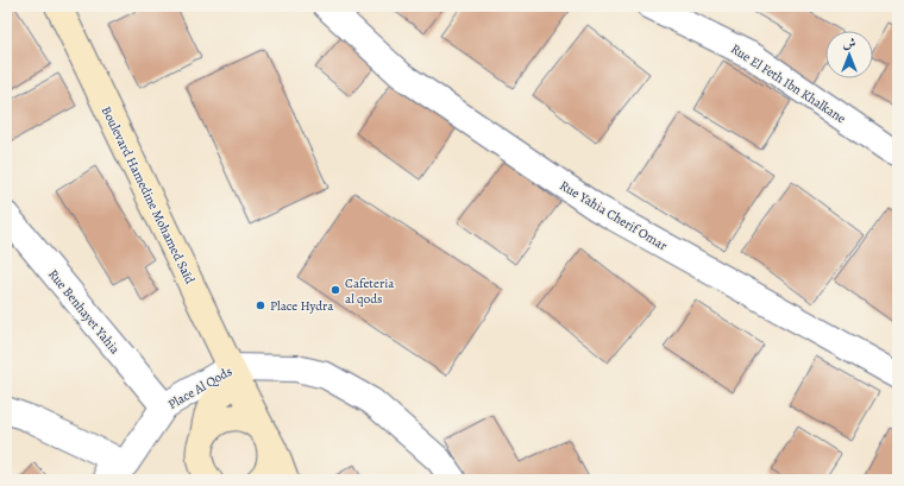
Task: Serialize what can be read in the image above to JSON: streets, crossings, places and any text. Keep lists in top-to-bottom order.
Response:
{
  "streets": {
    "street": [
      "Rue El Feth Ibn Khalkane",
      "Boulevard Hamedine Mohamed Saïd",
      "Rue Yahia Cherif Omar",
      "Rue Benhayet Yahia",
      "Place Al Qods"
    ]
  },
  "crossings": [
    ["Boulevard Hamedine Mohamed Saïd", "Place Al Qods"],
    ["Rue Benhayet Yahia", "Place Al Qods"]
  ],
  "places": ["Cafeteria al qods", "Place Hydra"],
  "north": "top"
}
